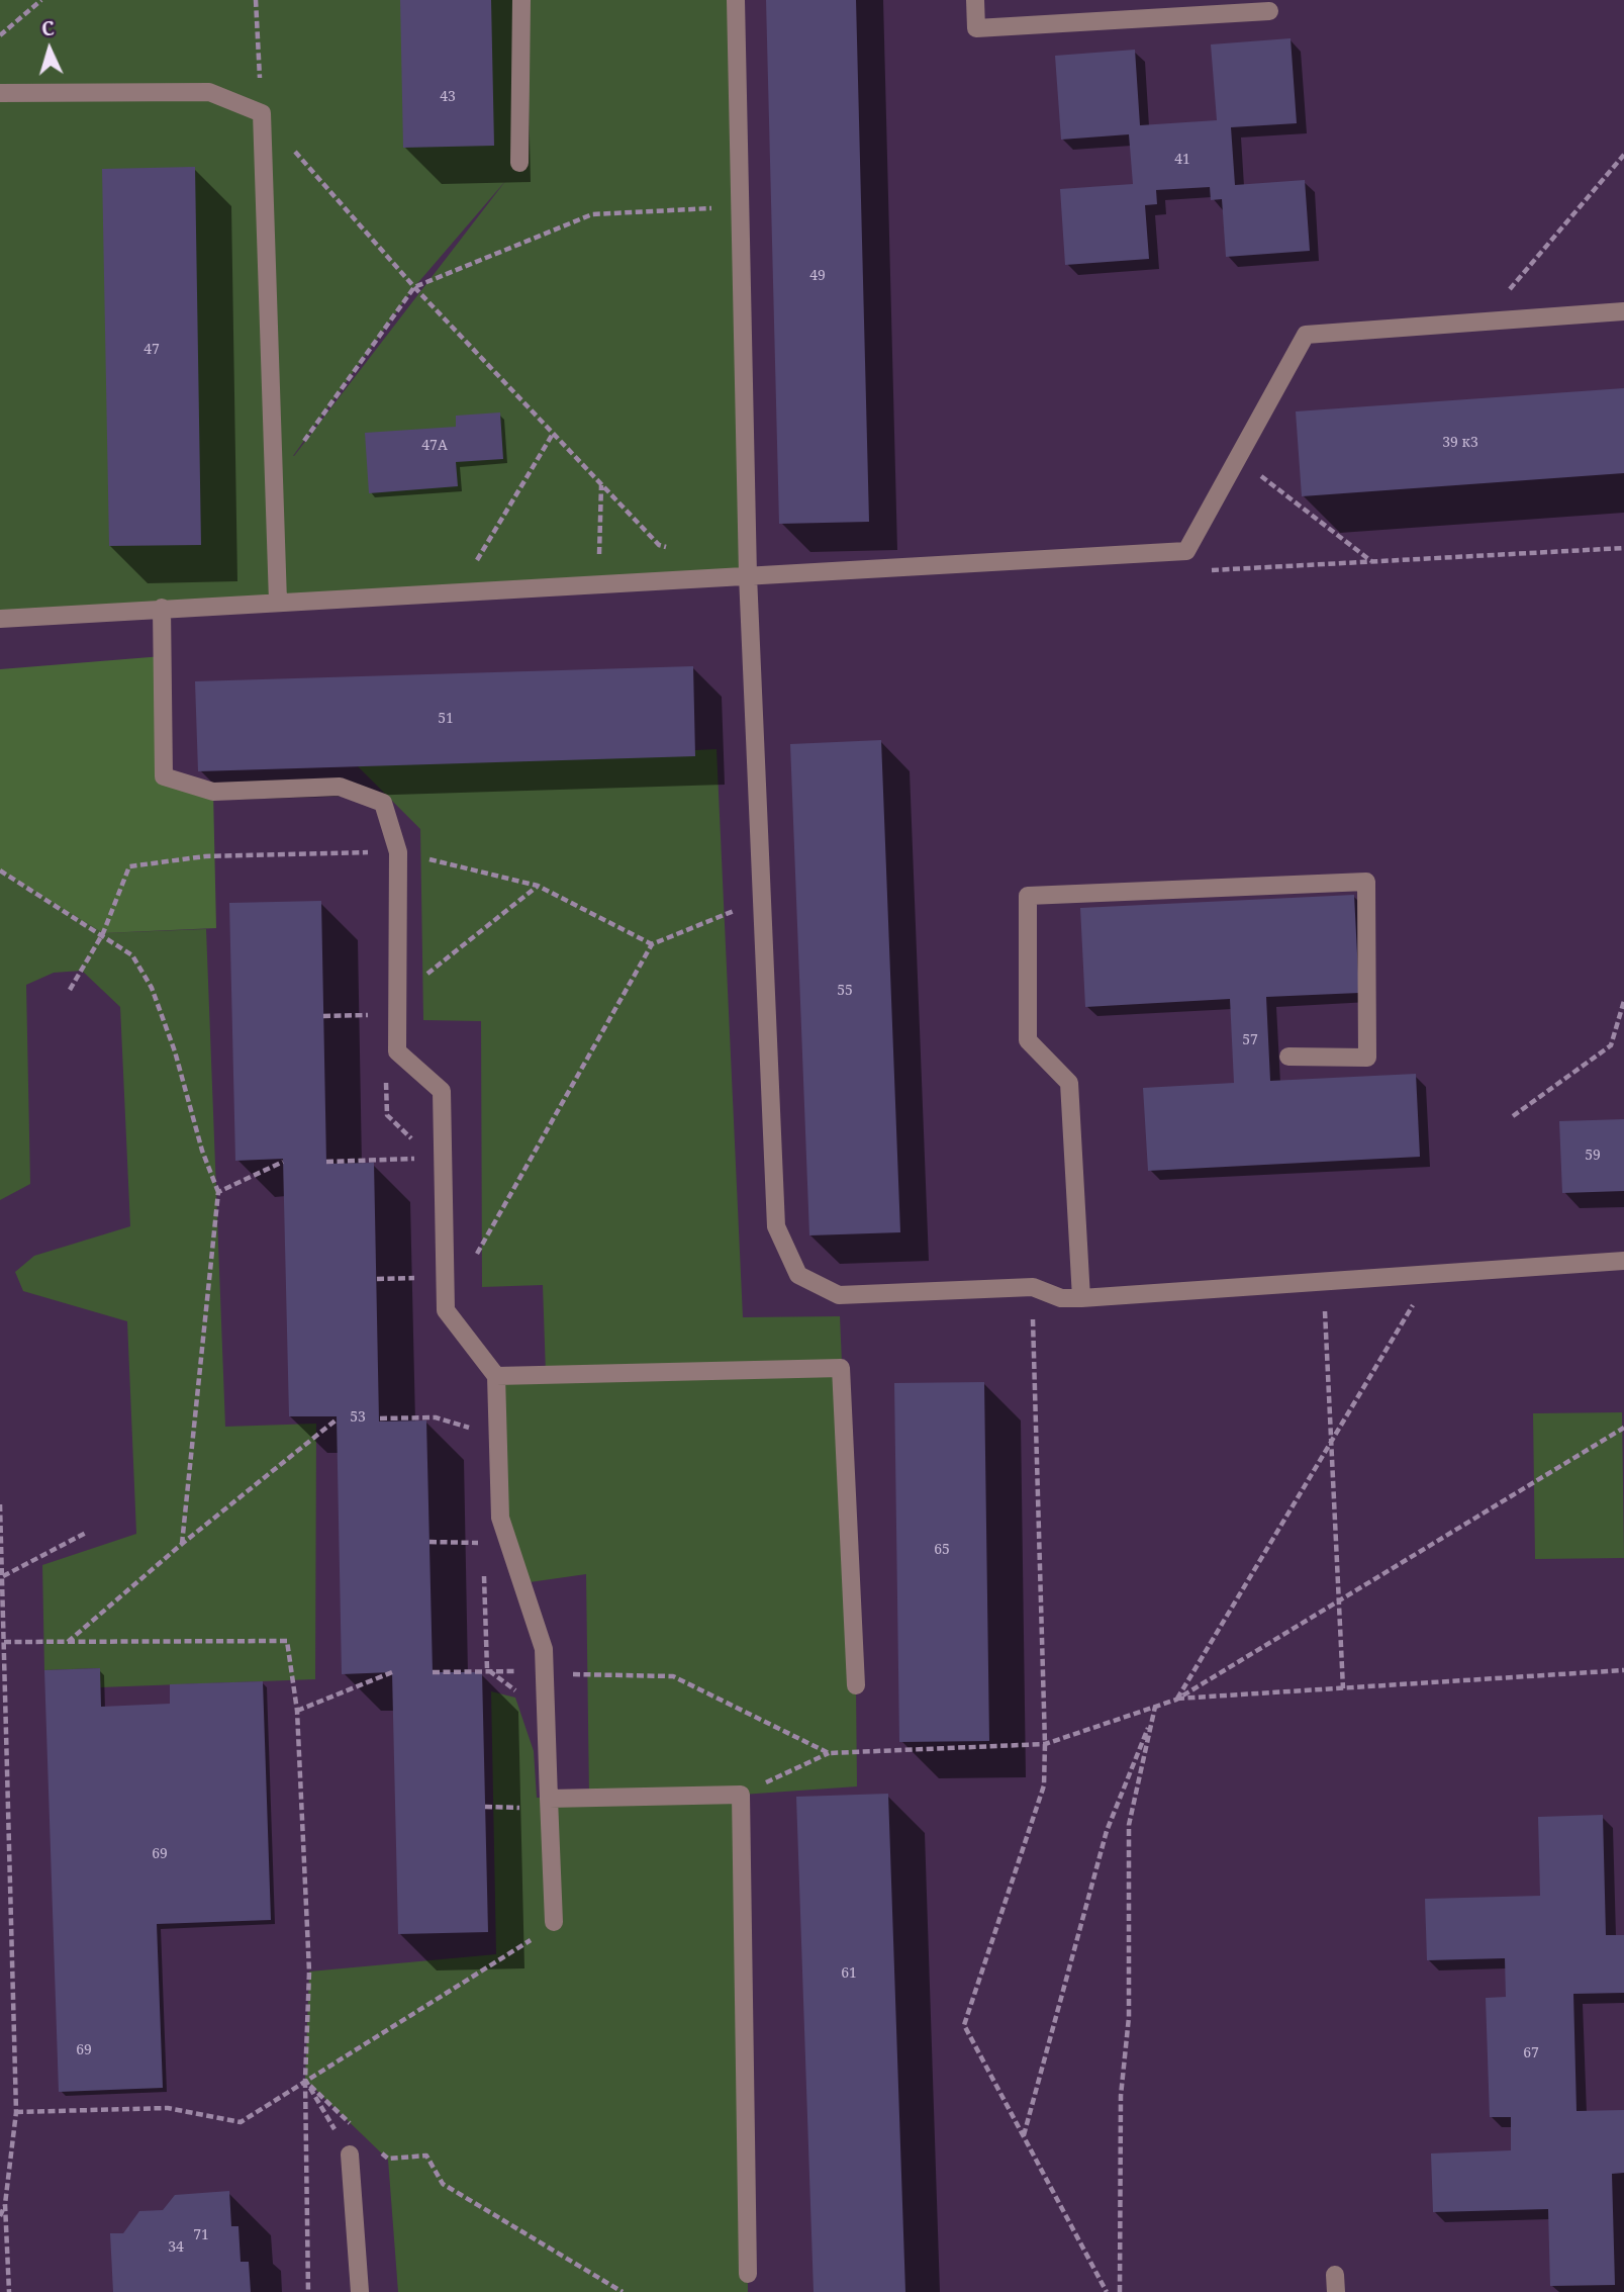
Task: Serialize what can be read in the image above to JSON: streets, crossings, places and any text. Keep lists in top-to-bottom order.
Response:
{
  "house_numbers": [
    "43",
    "41",
    "49",
    "47",
    "39 к3",
    "47А",
    "51",
    "55",
    "57",
    "59",
    "53",
    "65",
    "69",
    "61",
    "69",
    "67",
    "71",
    "34"
  ],
  "north": "top"
}
